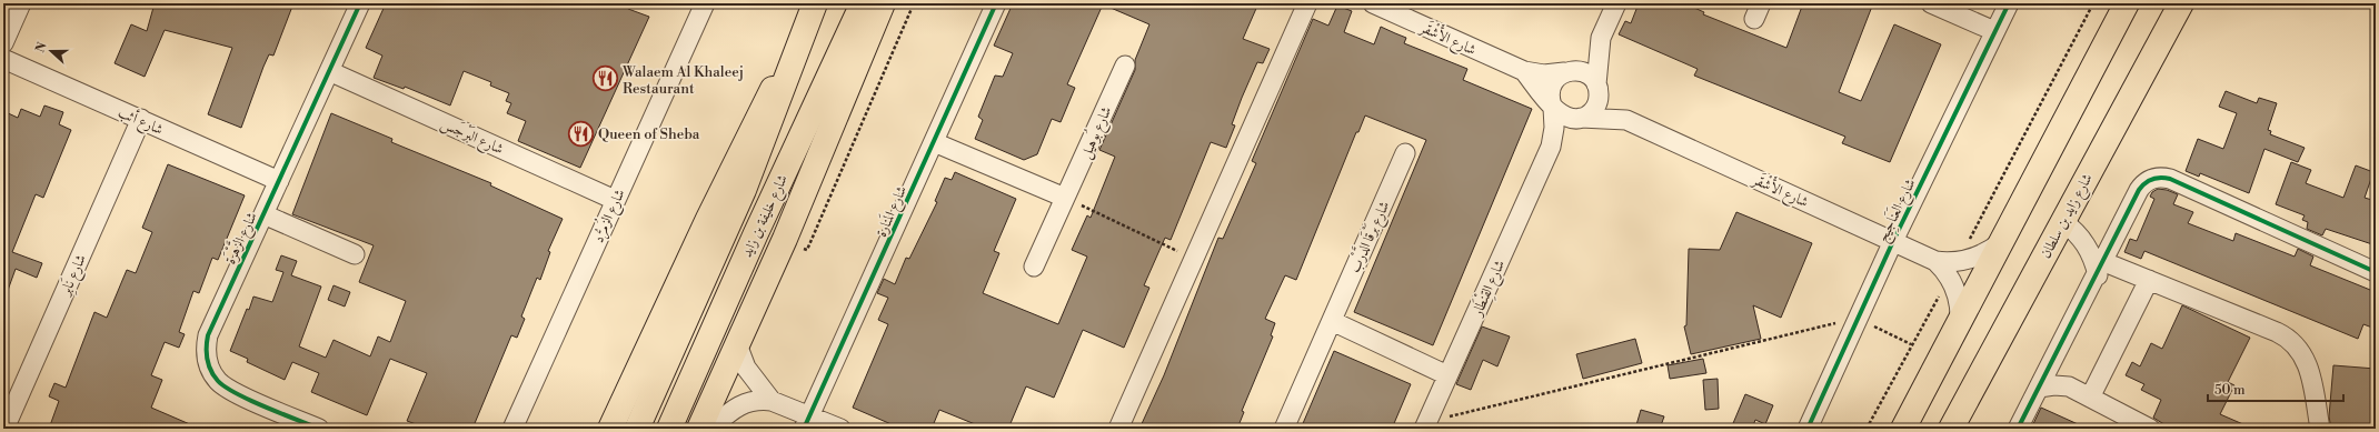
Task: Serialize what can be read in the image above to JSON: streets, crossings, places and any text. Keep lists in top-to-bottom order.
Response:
{
  "streets": {
    "main road": ["شارع خليفة بن زايد", "شارع زايد بن سلطان"],
    "street": [
      "شارع الأَشْقَر",
      "شارع أثب",
      "شارع بُوهيل",
      "شارع البَرْجَس",
      "شارع العَنَاجِيج",
      "شارع المَنارة",
      "شارع الزُمرُّد",
      "شارع بَرْقَا الدَّرْب",
      "شارع الزَّهْرَة",
      "شارع نَابِر",
      "شارع القِنْطَار"
    ]
  },
  "crossings": [
    ["شارع الأَشْقَر", "شارع العَنَاجِيج"],
    ["شارع الأَشْقَر", "شارع القِنْطَار"],
    ["شارع أثب", "شارع الزَّهْرَة"],
    ["شارع أثب", "شارع نَابِر"],
    ["شارع البَرْجَس", "شارع الزُمرُّد"],
    ["شارع البَرْجَس", "شارع الزَّهْرَة"]
  ],
  "places": {
    "restaurant": ["Walaem Al Khaleej Restaurant", "Queen of Sheba"]
  },
  "scale_bar": "50 m",
  "north": "left"
}
